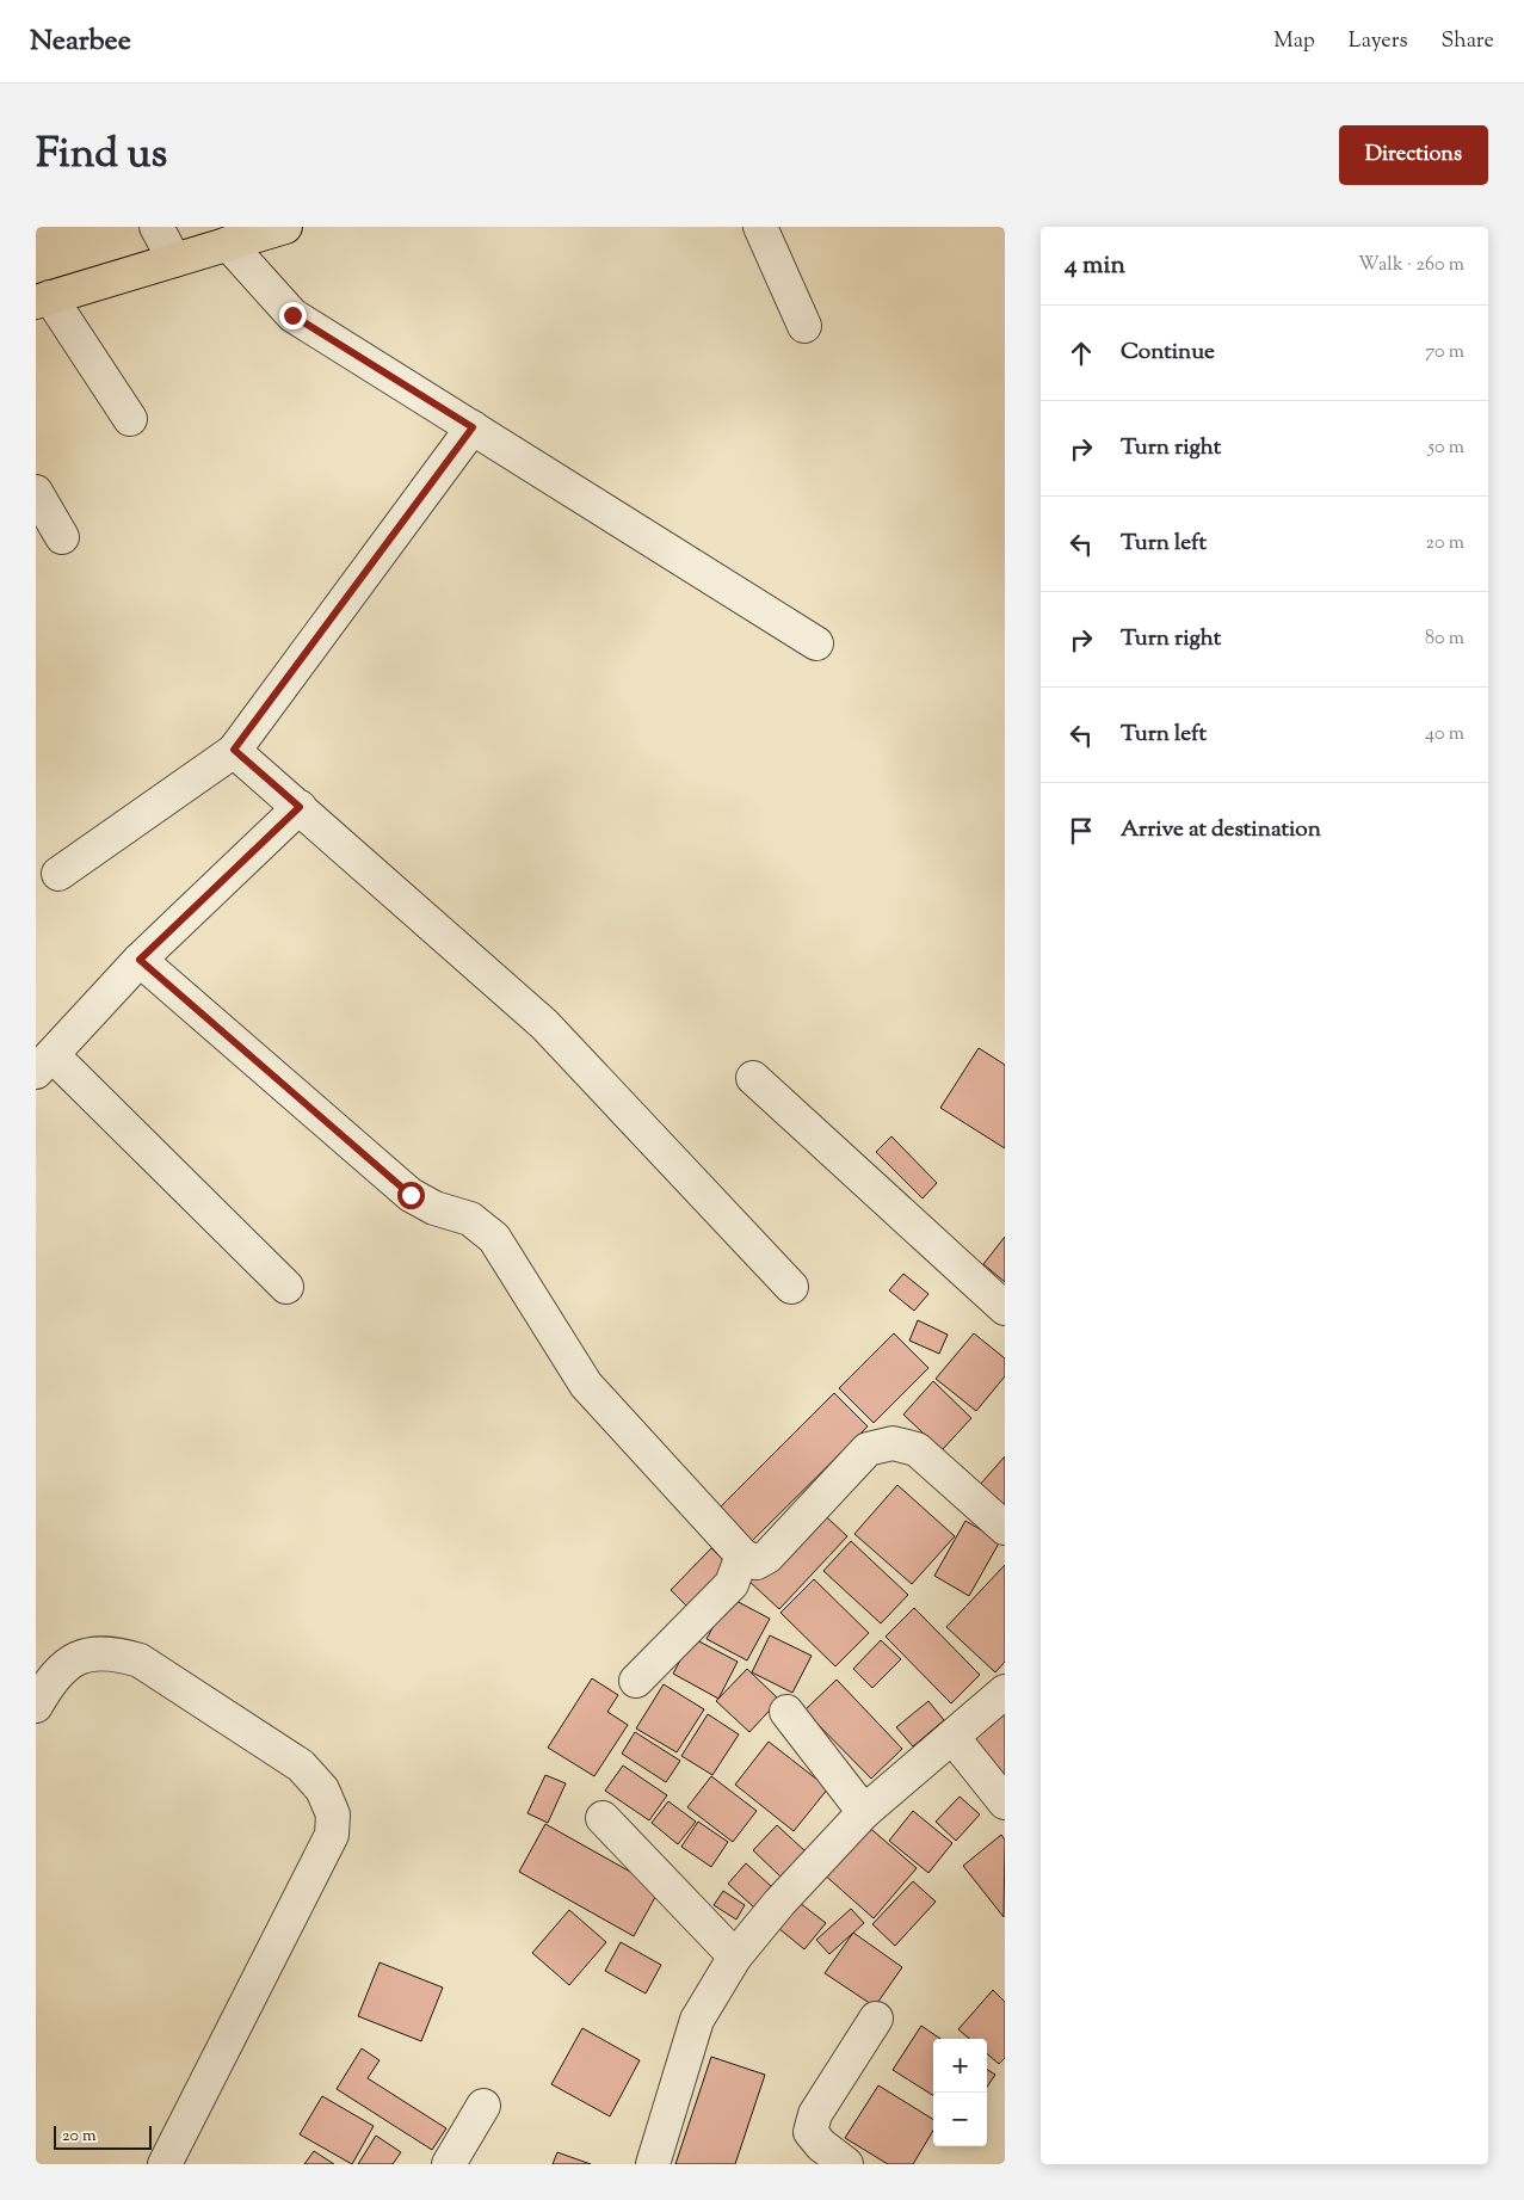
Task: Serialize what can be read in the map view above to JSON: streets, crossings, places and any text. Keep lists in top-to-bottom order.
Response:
{
  "scale_bar": "20 m",
  "page": {
    "header": "Nearbee",
    "nav": ["Map", "Layers", "Share"],
    "title": "Find us",
    "buttons": "Directions",
    "heading": ["4 min", "Walk · 260 m"],
    "list": [
      ["Continue", "70 m"],
      ["Turn right", "50 m"],
      ["Turn left", "20 m"],
      ["Turn right", "80 m"],
      ["Turn left", "40 m"],
      "Arrive at destination"
    ],
    "map_buttons": ["+", "−"],
    "scale": "20 m"
  }
}
